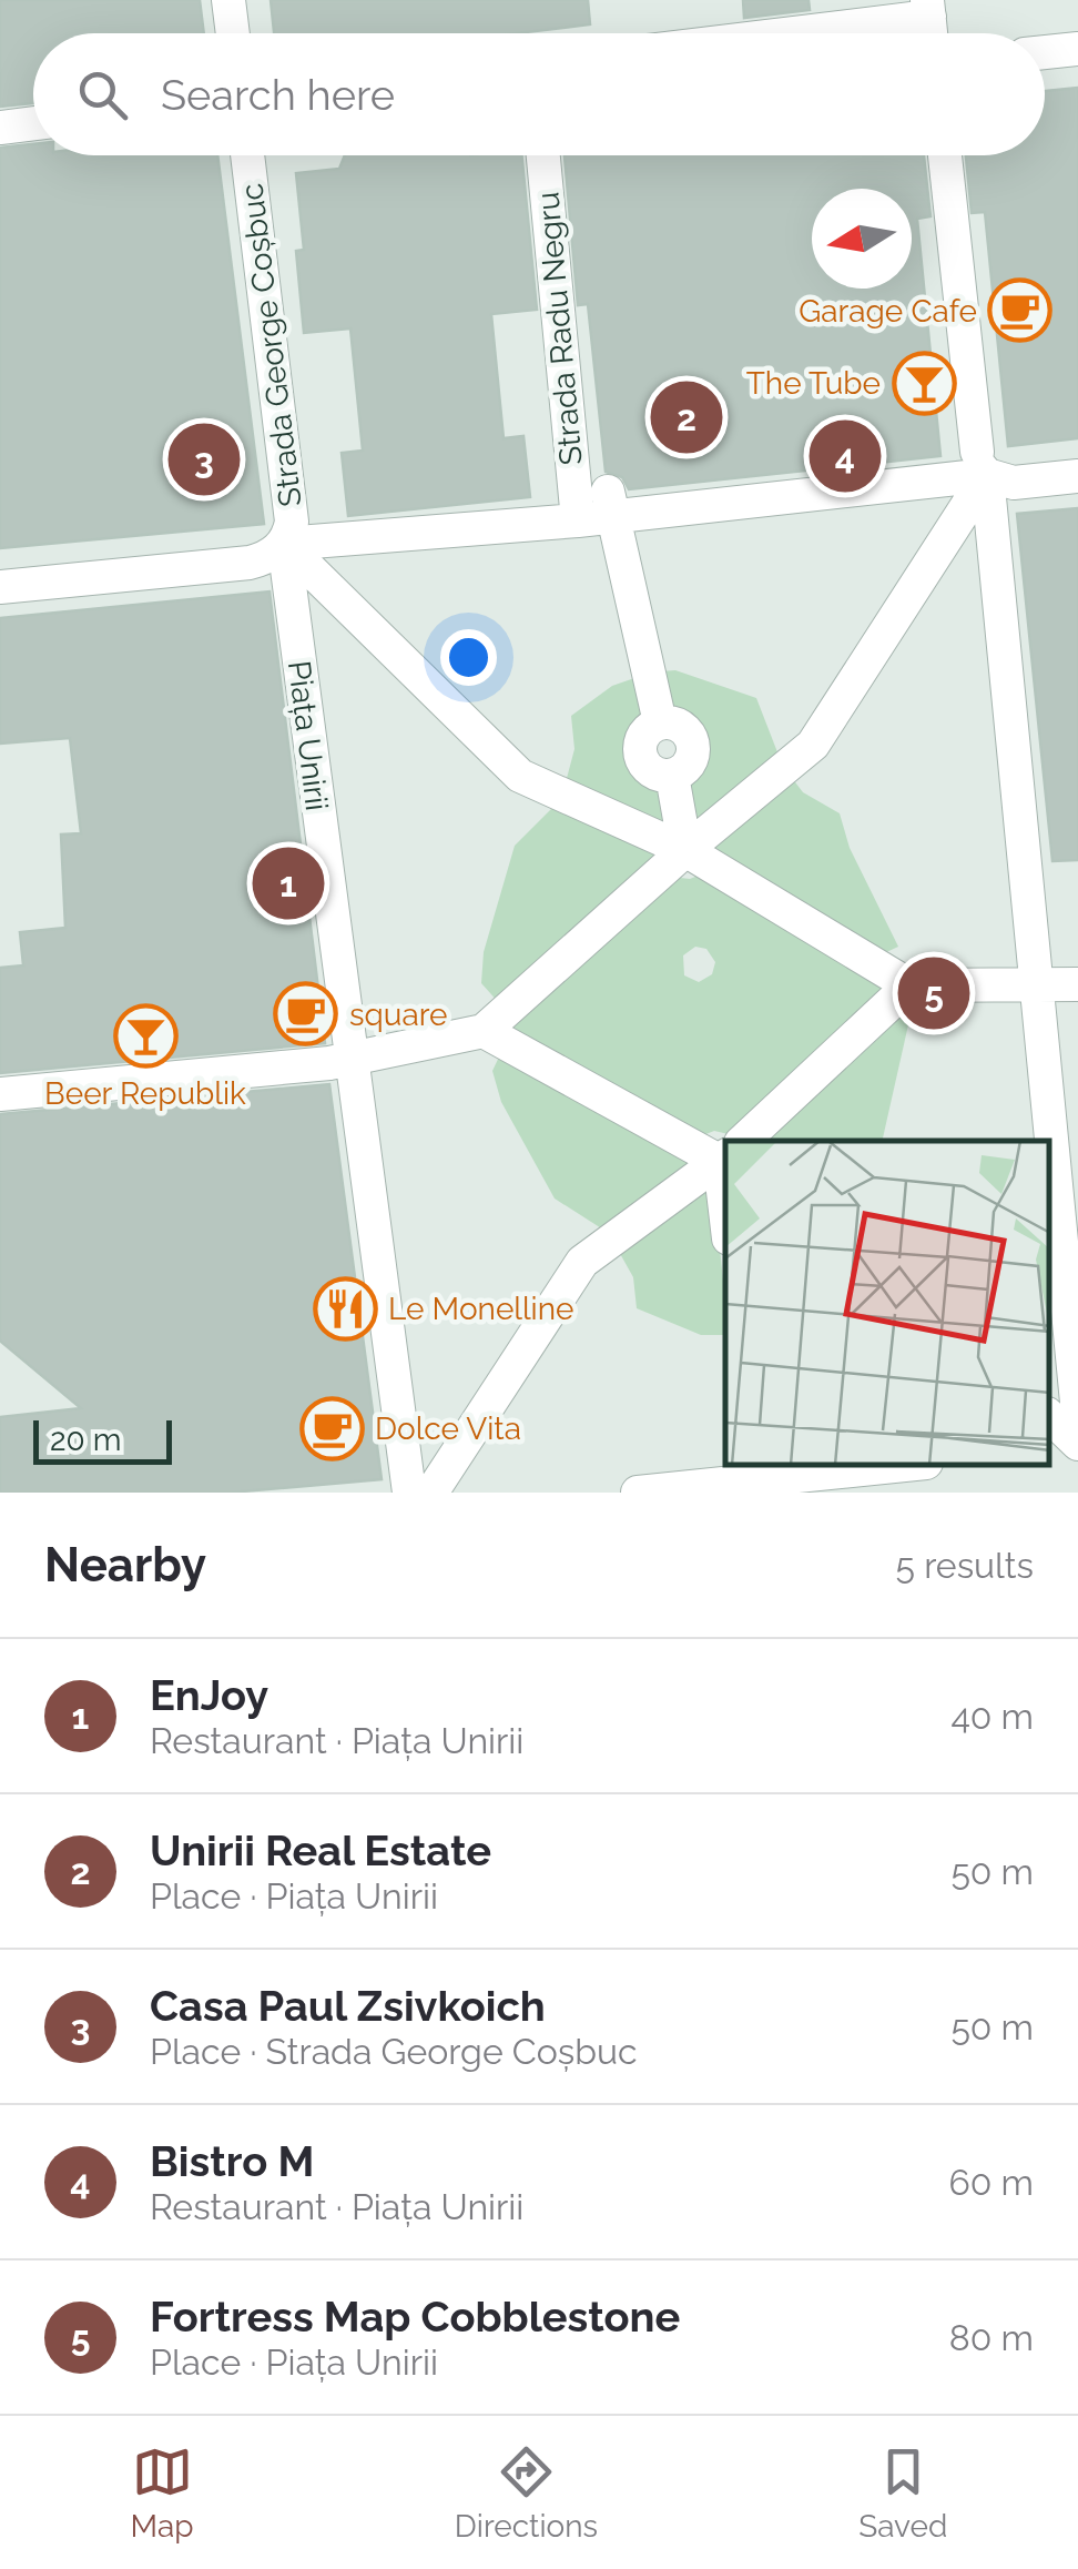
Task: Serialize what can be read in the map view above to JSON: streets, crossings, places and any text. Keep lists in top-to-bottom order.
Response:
{
  "streets": {
    "street": ["Strada Radu Negru", "Strada George Coșbuc", "Piața Unirii"]
  },
  "crossings": [
    ["Strada George Coșbuc", "Piața Unirii"]
  ],
  "places": {
    "cafe": ["Garage Cafe", "square", "Dolce Vita"],
    "bar": ["The Tube", "Beer Republik"],
    "restaurant": ["Le Monelline"]
  },
  "scale_bar": "20 m",
  "north": "left",
  "page": {
    "search": "Search here",
    "pins": [
      "2",
      "4",
      "3",
      "1",
      "5"
    ],
    "scale": "20 m",
    "heading": ["Nearby", "5 results"],
    "list": [
      {
        "mark": "1",
        "name": "EnJoy",
        "note": "Restaurant · Piața Unirii",
        "value": "40 m"
      },
      {
        "mark": "2",
        "name": "Unirii Real Estate",
        "note": "Place · Piața Unirii",
        "value": "50 m"
      },
      {
        "mark": "3",
        "name": "Casa Paul Zsivkoich",
        "note": "Place · Strada George Coșbuc",
        "value": "50 m"
      },
      {
        "mark": "4",
        "name": "Bistro M",
        "note": "Restaurant · Piața Unirii",
        "value": "60 m"
      },
      {
        "mark": "5",
        "name": "Fortress Map Cobblestone",
        "note": "Place · Piața Unirii",
        "value": "80 m"
      }
    ],
    "nav": ["Map", "Directions", "Saved"]
  }
}
